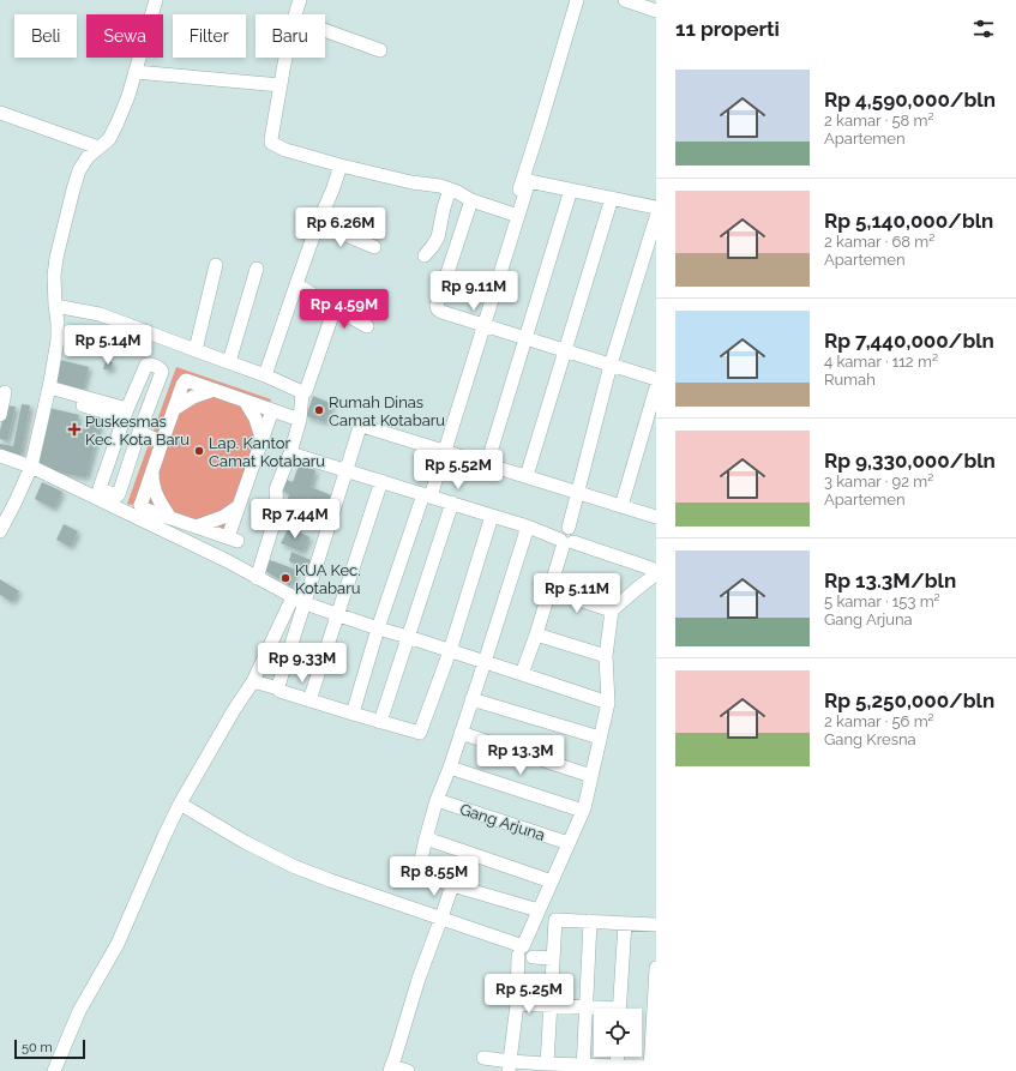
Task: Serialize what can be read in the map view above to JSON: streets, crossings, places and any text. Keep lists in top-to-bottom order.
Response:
{
  "streets": {
    "street": ["Gang Arjuna"]
  },
  "places": {
    "other": ["Rumah Dinas Camat Kotabaru", "Lap. Kantor Camat Kotabaru", "KUA Kec. Kotabaru"],
    "health": ["Puskesmas Kec. Kota Baru"]
  },
  "scale_bar": "50 m",
  "page": {
    "heading": "11 properti",
    "chip": [
      "Beli",
      "Sewa",
      "Filter",
      "Baru"
    ],
    "list": [
      {
        "name": "Rp 4,590,000/bln",
        "note": "2 kamar · 58 m² · Apartemen"
      },
      {
        "name": "Rp 5,140,000/bln",
        "note": "2 kamar · 68 m² · Apartemen"
      },
      {
        "name": "Rp 7,440,000/bln",
        "note": "4 kamar · 112 m² · Rumah"
      },
      {
        "name": "Rp 9,330,000/bln",
        "note": "3 kamar · 92 m² · Apartemen"
      },
      {
        "name": "Rp 13.3M/bln",
        "note": "5 kamar · 153 m² · Gang Arjuna"
      },
      {
        "name": "Rp 5,250,000/bln",
        "note": "2 kamar · 56 m² · Gang Kresna"
      }
    ],
    "price": [
      "Rp 6.26M",
      "Rp 9.11M",
      "Rp 4.59M",
      "Rp 5.14M",
      "Rp 5.52M",
      "Rp 7.44M",
      "Rp 5.11M",
      "Rp 9.33M",
      "Rp 13.3M",
      "Rp 8.55M",
      "Rp 5.25M"
    ],
    "scale": "50 m"
  }
}
